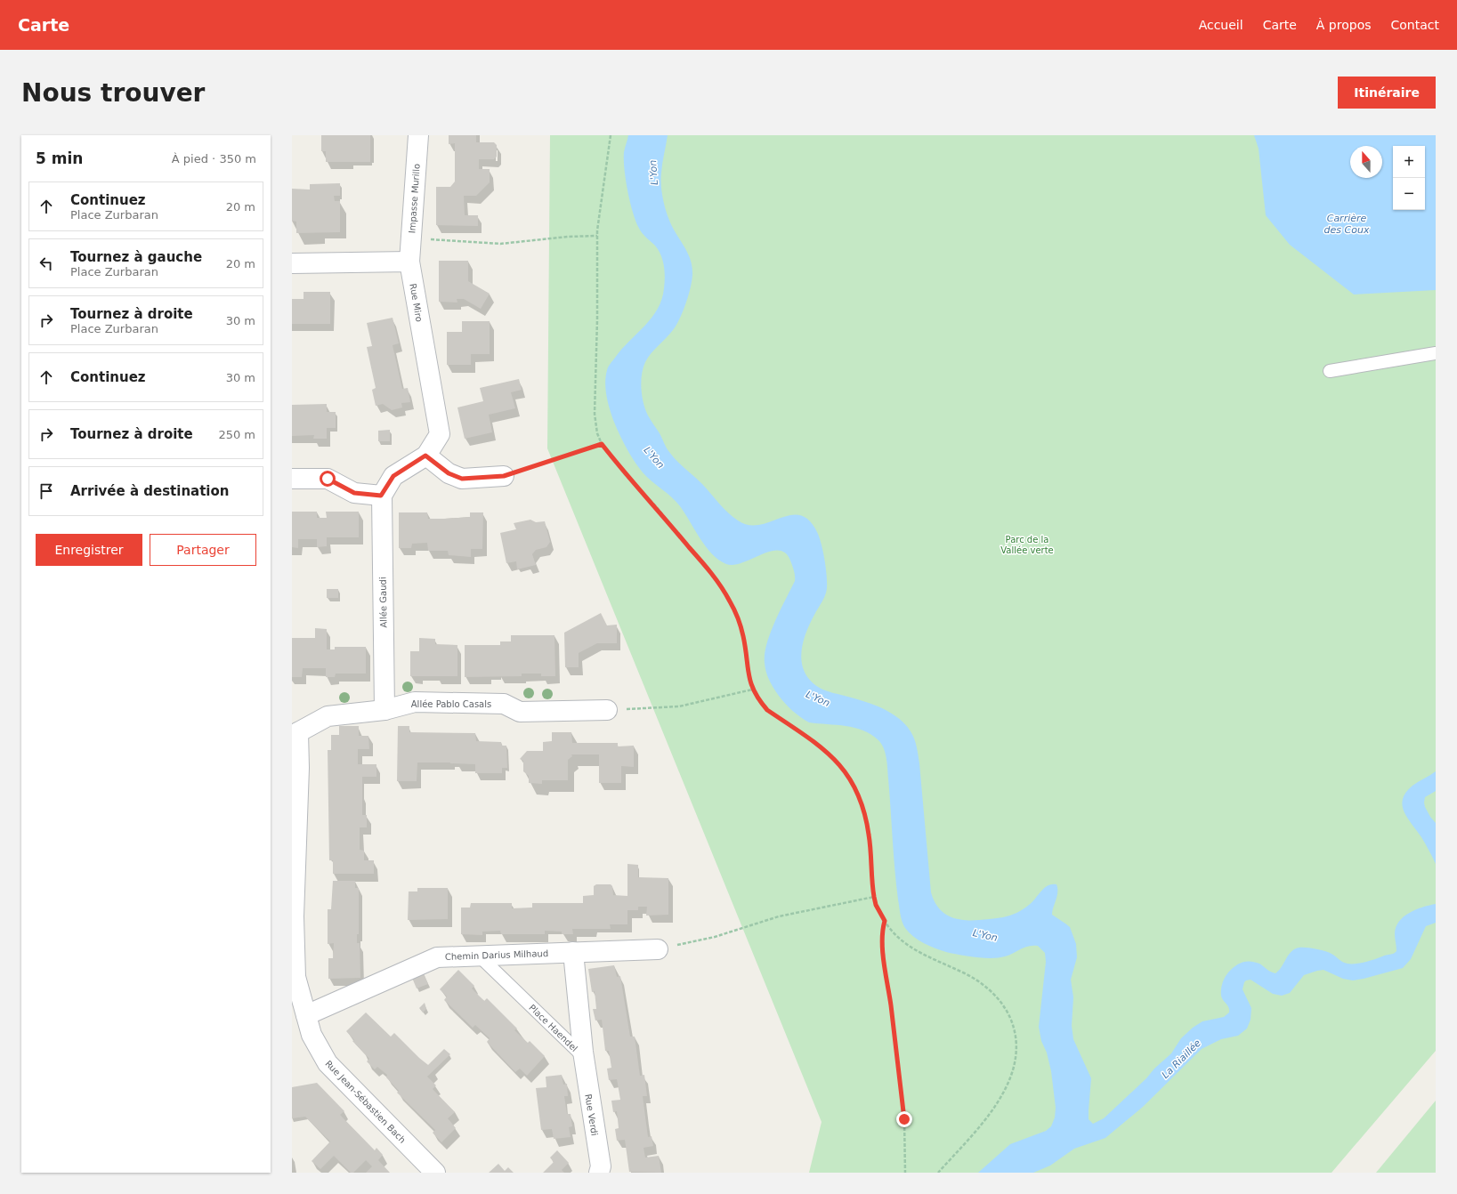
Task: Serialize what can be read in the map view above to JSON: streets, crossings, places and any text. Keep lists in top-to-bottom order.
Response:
{
  "streets": {
    "street": [
      "Impasse Murillo",
      "Rue Miro",
      "Allée Gaudi",
      "Allée Pablo Casals",
      "Chemin Darius Milhaud",
      "Place Haendel",
      "Rue Jean-Sébastien Bach",
      "Rue Verdi"
    ]
  },
  "crossings": [
    ["Impasse Murillo", "Rue Miro"],
    ["Allée Gaudi", "Allée Pablo Casals"],
    ["Allée Pablo Casals", "Rue Jean-Sébastien Bach"],
    ["Chemin Darius Milhaud", "Place Haendel"],
    ["Chemin Darius Milhaud", "Rue Jean-Sébastien Bach"],
    ["Place Haendel", "Rue Verdi"]
  ],
  "water": ["L'Yon", "Carrière des Coux", "La Riaillée"],
  "parks": ["Parc de la Vallée verte"],
  "north": "top",
  "page": {
    "header": "Carte",
    "nav": [
      "Accueil",
      "Carte",
      "À propos",
      "Contact"
    ],
    "buttons": [
      "Itinéraire",
      ["Enregistrer", "Partager"]
    ],
    "title": "Nous trouver",
    "heading": ["5 min", "À pied · 350 m"],
    "map_buttons": ["+", "−"],
    "list": [
      ["Continuez", "Place Zurbaran", "20 m"],
      ["Tournez à gauche", "Place Zurbaran", "20 m"],
      ["Tournez à droite", "Place Zurbaran", "30 m"],
      ["Continuez", "30 m"],
      ["Tournez à droite", "250 m"],
      "Arrivée à destination"
    ]
  }
}
